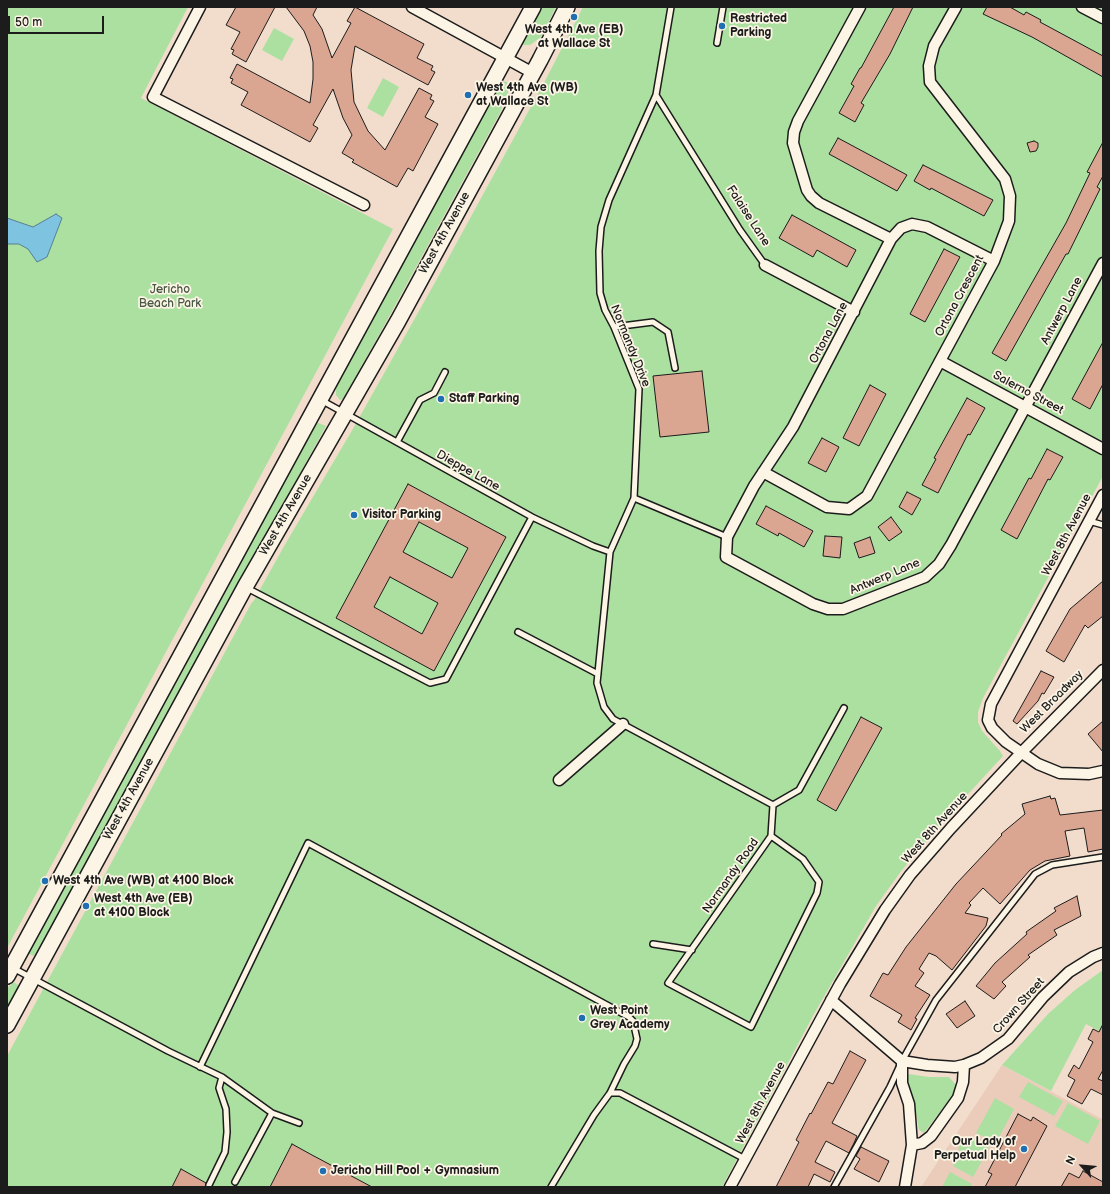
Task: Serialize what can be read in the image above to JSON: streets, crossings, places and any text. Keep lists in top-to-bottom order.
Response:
{
  "streets": {
    "main road": ["West 4th Avenue"],
    "street": [
      "Falaise Lane",
      "Ortona Crescent",
      "Antwerp Lane",
      "Ortona Lane",
      "Salerno Street",
      "West 8th Avenue",
      "West Broadway",
      "Crown Street"
    ],
    "lane": ["Normandy Drive", "Dieppe Lane", "Normandy Road"]
  },
  "crossings": [
    ["Falaise Lane", "Ortona Lane"],
    ["Falaise Lane", "Normandy Drive"],
    ["West 4th Avenue", "Dieppe Lane"],
    ["Ortona Crescent", "Ortona Lane"],
    ["Ortona Crescent", "Salerno Street"],
    ["Antwerp Lane", "Ortona Lane"],
    ["Antwerp Lane", "Salerno Street"],
    ["Normandy Drive", "Dieppe Lane"],
    ["West 8th Avenue", "West Broadway"]
  ],
  "parks": ["Jericho Beach Park"],
  "places": [
    "West 4th Ave (EB) at Wallace St",
    "Restricted Parking",
    "West 4th Ave (WB) at Wallace St",
    "Staff Parking",
    "Visitor Parking",
    "West 4th Ave (WB) at 4100 Block",
    "West 4th Ave (EB) at 4100 Block",
    "West Point Grey Academy",
    "Our Lady of Perpetual Help",
    "Jericho Hill Pool + Gymnasium"
  ],
  "scale_bar": "50 m",
  "north": "top left"
}
